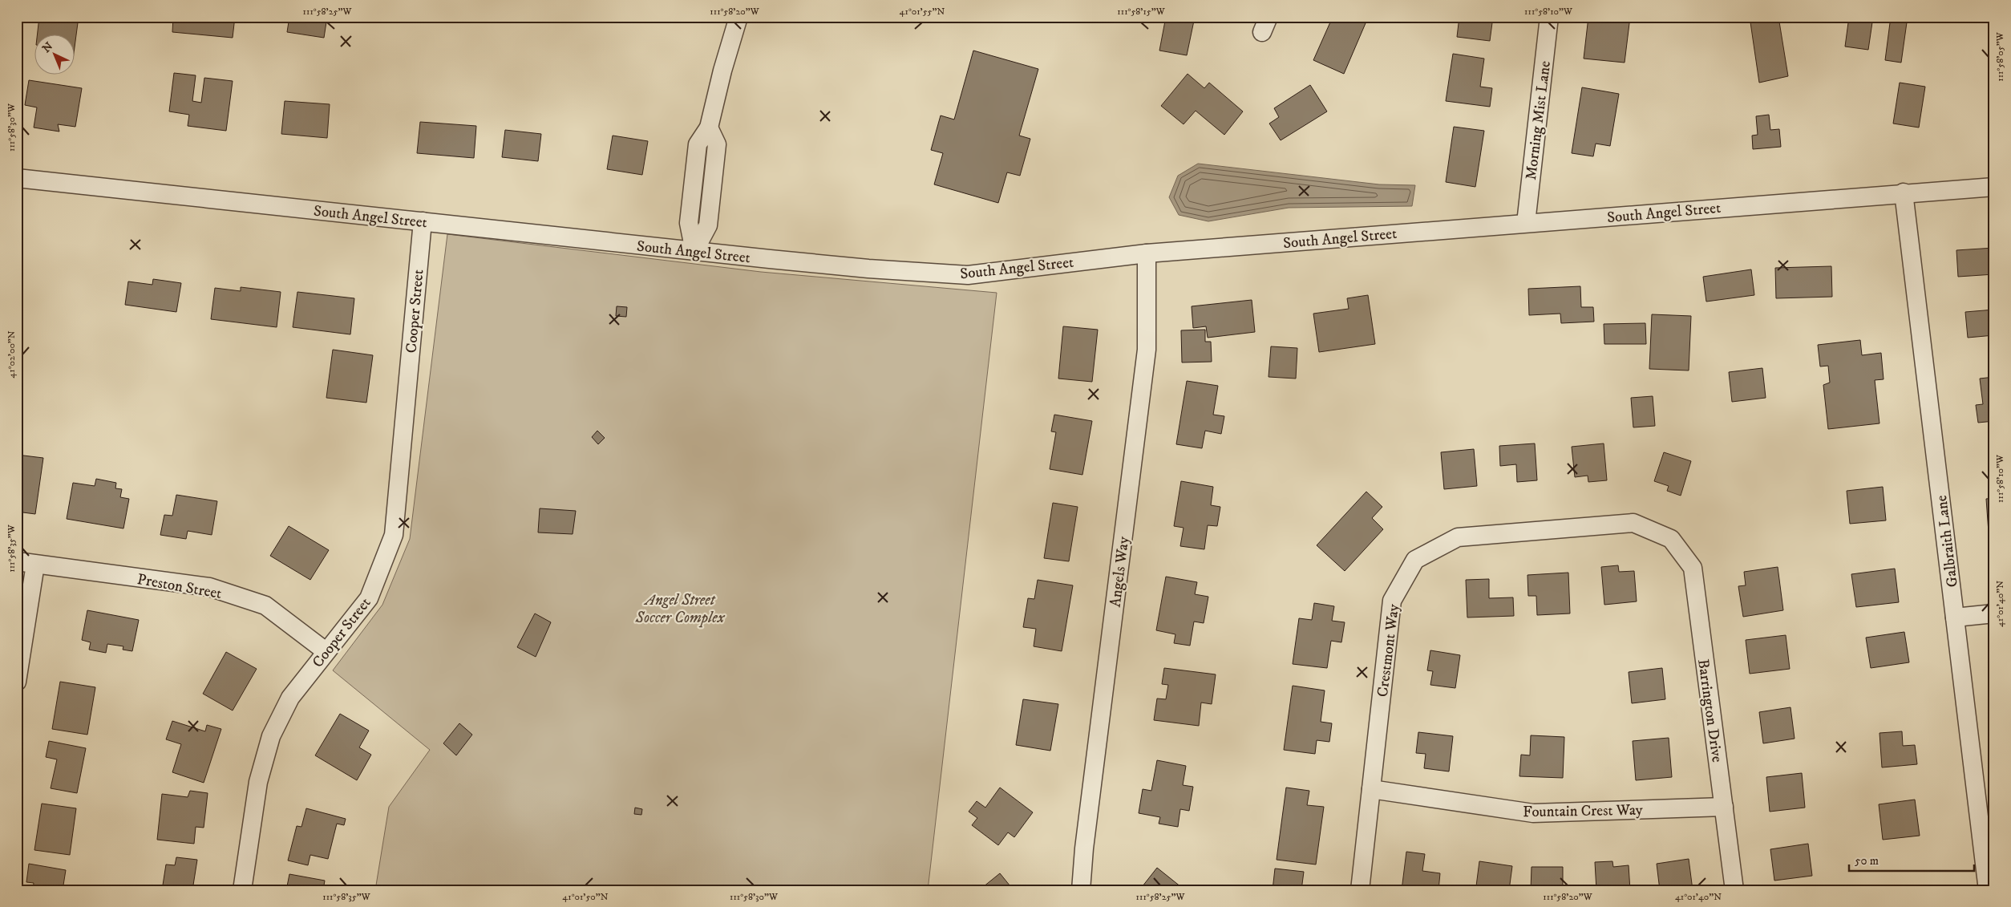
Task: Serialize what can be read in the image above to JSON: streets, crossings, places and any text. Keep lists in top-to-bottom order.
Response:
{
  "streets": {
    "street": [
      "Morning Mist Lane",
      "South Angel Street",
      "Cooper Street",
      "Galbraith Lane",
      "Angels Way",
      "Preston Street",
      "Crestmont Way",
      "Barrington Drive",
      "Fountain Crest Way"
    ]
  },
  "crossings": [
    ["Morning Mist Lane", "South Angel Street"],
    ["South Angel Street", "Cooper Street"],
    ["South Angel Street", "Galbraith Lane"],
    ["South Angel Street", "Angels Way"],
    ["Cooper Street", "Preston Street"],
    ["Crestmont Way", "Barrington Drive"],
    ["Crestmont Way", "Fountain Crest Way"],
    ["Barrington Drive", "Fountain Crest Way"]
  ],
  "parks": ["Angel Street Soccer Complex"],
  "scale_bar": "50 m",
  "north": "top left",
  "coordinates": [
    "111°58'25\"W",
    "111°58'20\"W",
    "41°01'55\"N",
    "111°58'15\"W",
    "111°58'10\"W",
    "111°58'05\"W",
    "111°58'30\"W",
    "41°02'00\"N",
    "111°58'35\"W",
    "41°01'40\"N",
    "41°01'50\"N"
  ]
}
